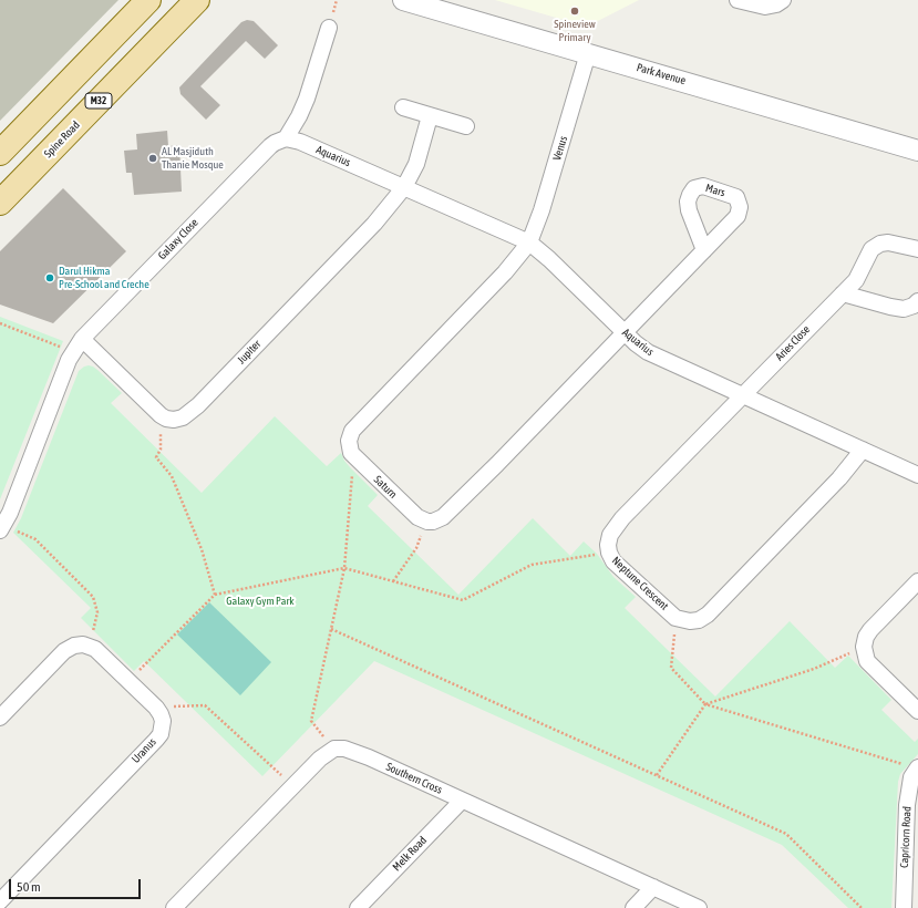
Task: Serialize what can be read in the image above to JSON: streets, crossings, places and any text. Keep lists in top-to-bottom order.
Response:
{
  "streets": {
    "main road": ["M32", "Spine Road"],
    "street": [
      "Park Avenue",
      "Venus",
      "Aquarius",
      "Galaxy Close",
      "Aries Close",
      "Jupiter",
      "Saturn",
      "Neptune Crescent",
      "Uranus",
      "Southern Cross",
      "Capricorn Road",
      "Melk Road"
    ]
  },
  "crossings": [
    ["Park Avenue", "Venus"],
    ["Venus", "Aquarius"],
    ["Aquarius", "Galaxy Close"],
    ["Aquarius", "Aries Close"],
    ["Aquarius", "Jupiter"],
    ["Aquarius", "Neptune Crescent"],
    ["Aries Close", "Neptune Crescent"],
    ["Southern Cross", "Melk Road"]
  ],
  "parks": ["Galaxy Gym Park"],
  "places": ["Spineview Primary", "AL Masjiduth Thanie Mosque", "Darul Hikma Pre-School and Creche"],
  "scale_bar": "50 m"
}
